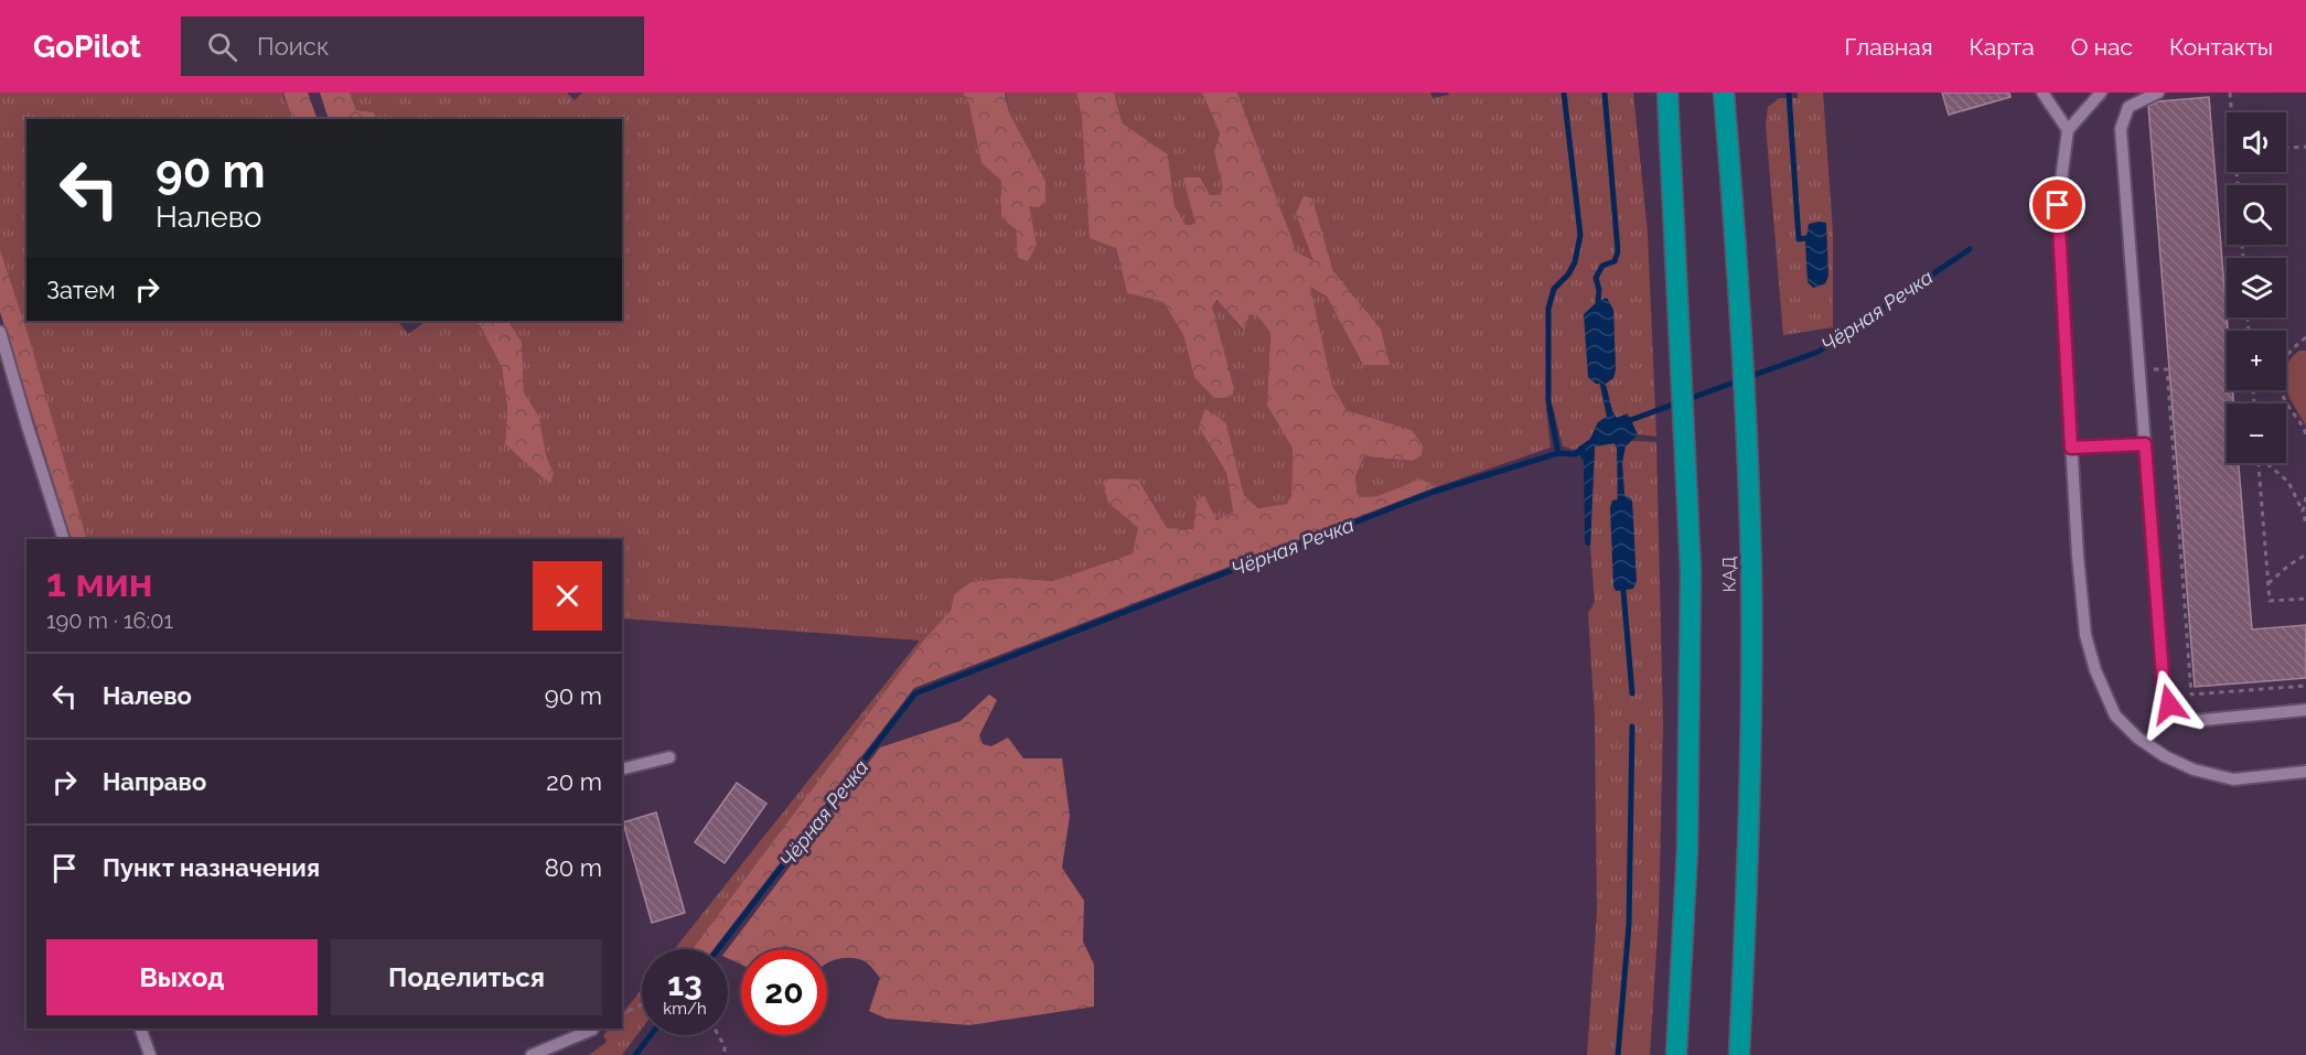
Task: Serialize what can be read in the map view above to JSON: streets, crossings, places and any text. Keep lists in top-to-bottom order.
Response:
{
  "streets": {
    "highway": ["КАД"]
  },
  "water": ["Чёрная Речка"],
  "page": {
    "header": "GoPilot",
    "search": "Поиск",
    "nav": [
      "Главная",
      "Карта",
      "О нас",
      "Контакты"
    ],
    "map_buttons": ["+", "−"],
    "turn": ["90 m", "Налево"],
    "then": "Затем",
    "heading": ["1 мин", "190 m · 16:01"],
    "list": [
      {
        "name": "Налево",
        "value": "90 m"
      },
      {
        "name": "Направо",
        "value": "20 m"
      },
      {
        "name": "Пункт назначения",
        "value": "80 m"
      }
    ],
    "buttons": ["Выход", "Поделиться"],
    "speed": "13 km/h",
    "limit": "20"
  }
}
